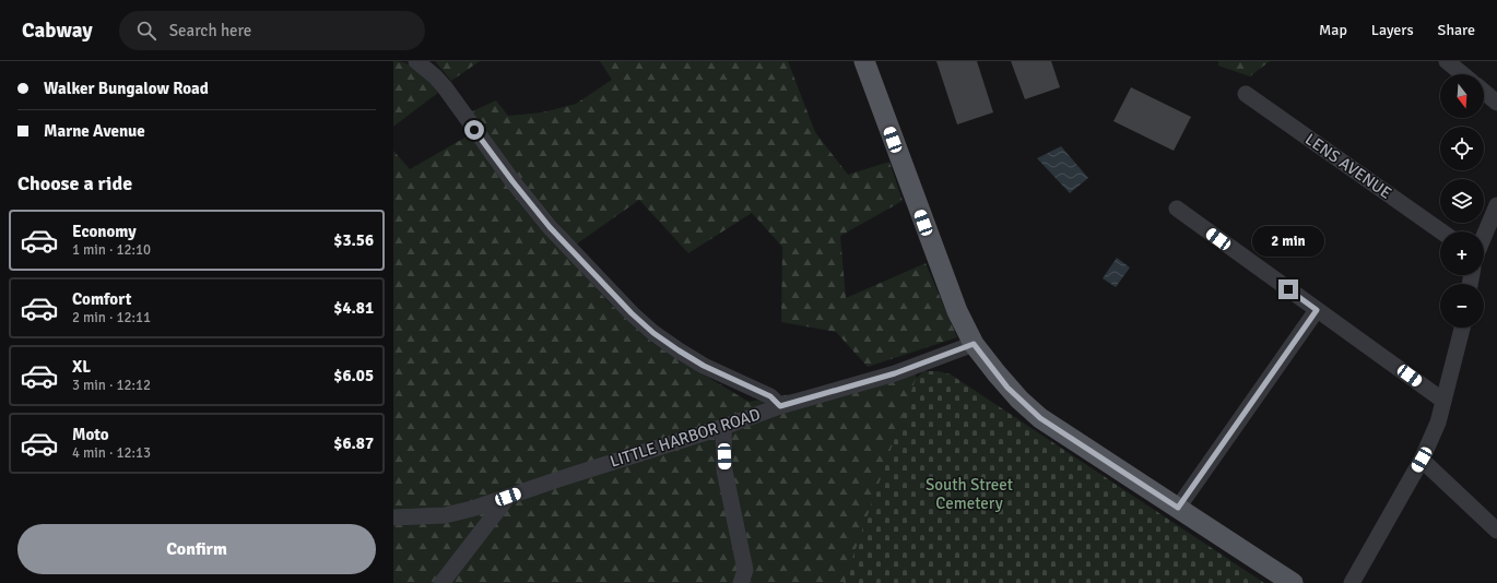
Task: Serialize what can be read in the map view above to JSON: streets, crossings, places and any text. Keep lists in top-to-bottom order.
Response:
{
  "streets": {
    "street": ["LENS AVENUE", "LITTLE HARBOR ROAD"]
  },
  "parks": ["South Street Cemetery"],
  "north": "bottom",
  "page": {
    "header": "Cabway",
    "search": "Search here",
    "nav": ["Map", "Layers", "Share"],
    "banner": ["Walker Bungalow Road", "Marne Avenue"],
    "map_buttons": ["+", "−"],
    "heading": "Choose a ride",
    "list": [
      {
        "name": "Economy",
        "note": "1 min · 12:10",
        "value": "$3.56"
      },
      {
        "name": "Comfort",
        "note": "2 min · 12:11",
        "value": "$4.81"
      },
      {
        "name": "XL",
        "note": "3 min · 12:12",
        "value": "$6.05"
      },
      {
        "name": "Moto",
        "note": "4 min · 12:13",
        "value": "$6.87"
      }
    ],
    "bubble": "2 min",
    "buttons": "Confirm"
  }
}
